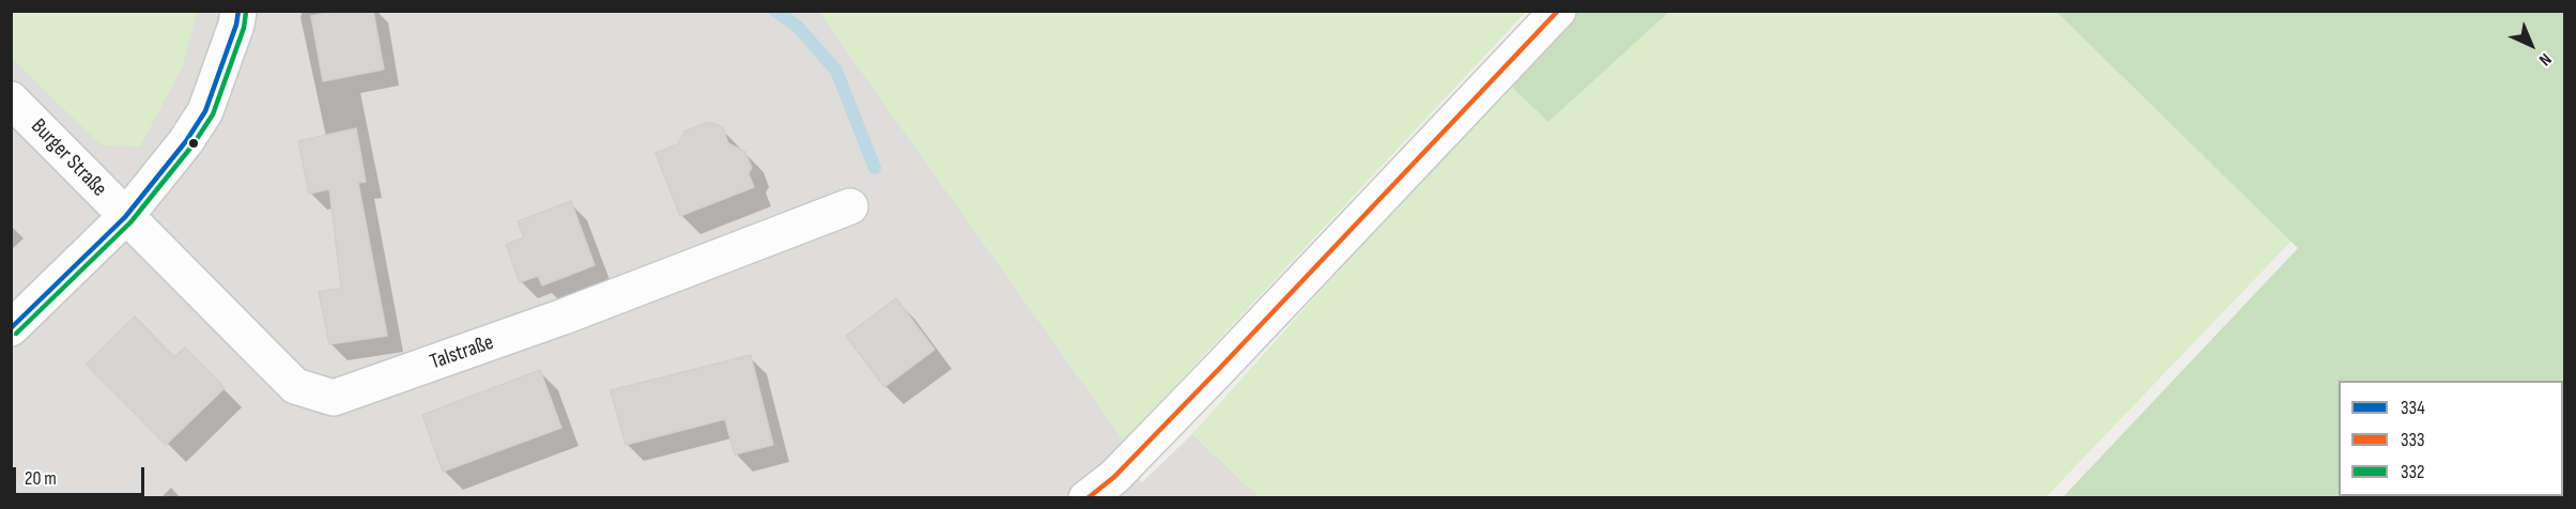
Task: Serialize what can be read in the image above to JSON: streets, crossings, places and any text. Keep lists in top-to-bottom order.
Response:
{
  "streets": {
    "street": ["Burger Straße", "Talstraße"]
  },
  "crossings": [
    ["Burger Straße", "Talstraße"]
  ],
  "lines": ["transit line 334", "transit line 333", "transit line 332"],
  "legend": ["334", "333", "332"],
  "scale_bar": "20 m",
  "north": "bottom right"
}
